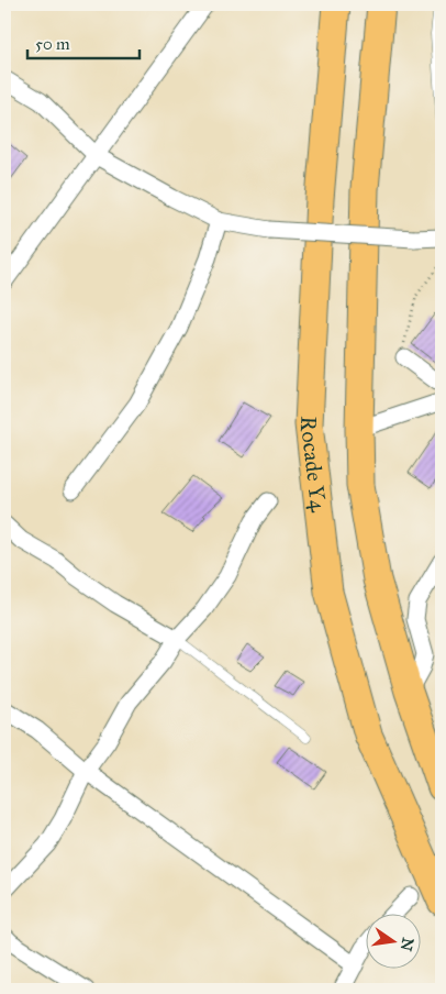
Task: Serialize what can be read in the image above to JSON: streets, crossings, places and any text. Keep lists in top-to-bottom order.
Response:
{
  "streets": {
    "highway": ["Rocade Y4"]
  },
  "scale_bar": "50 m",
  "north": "right"
}
